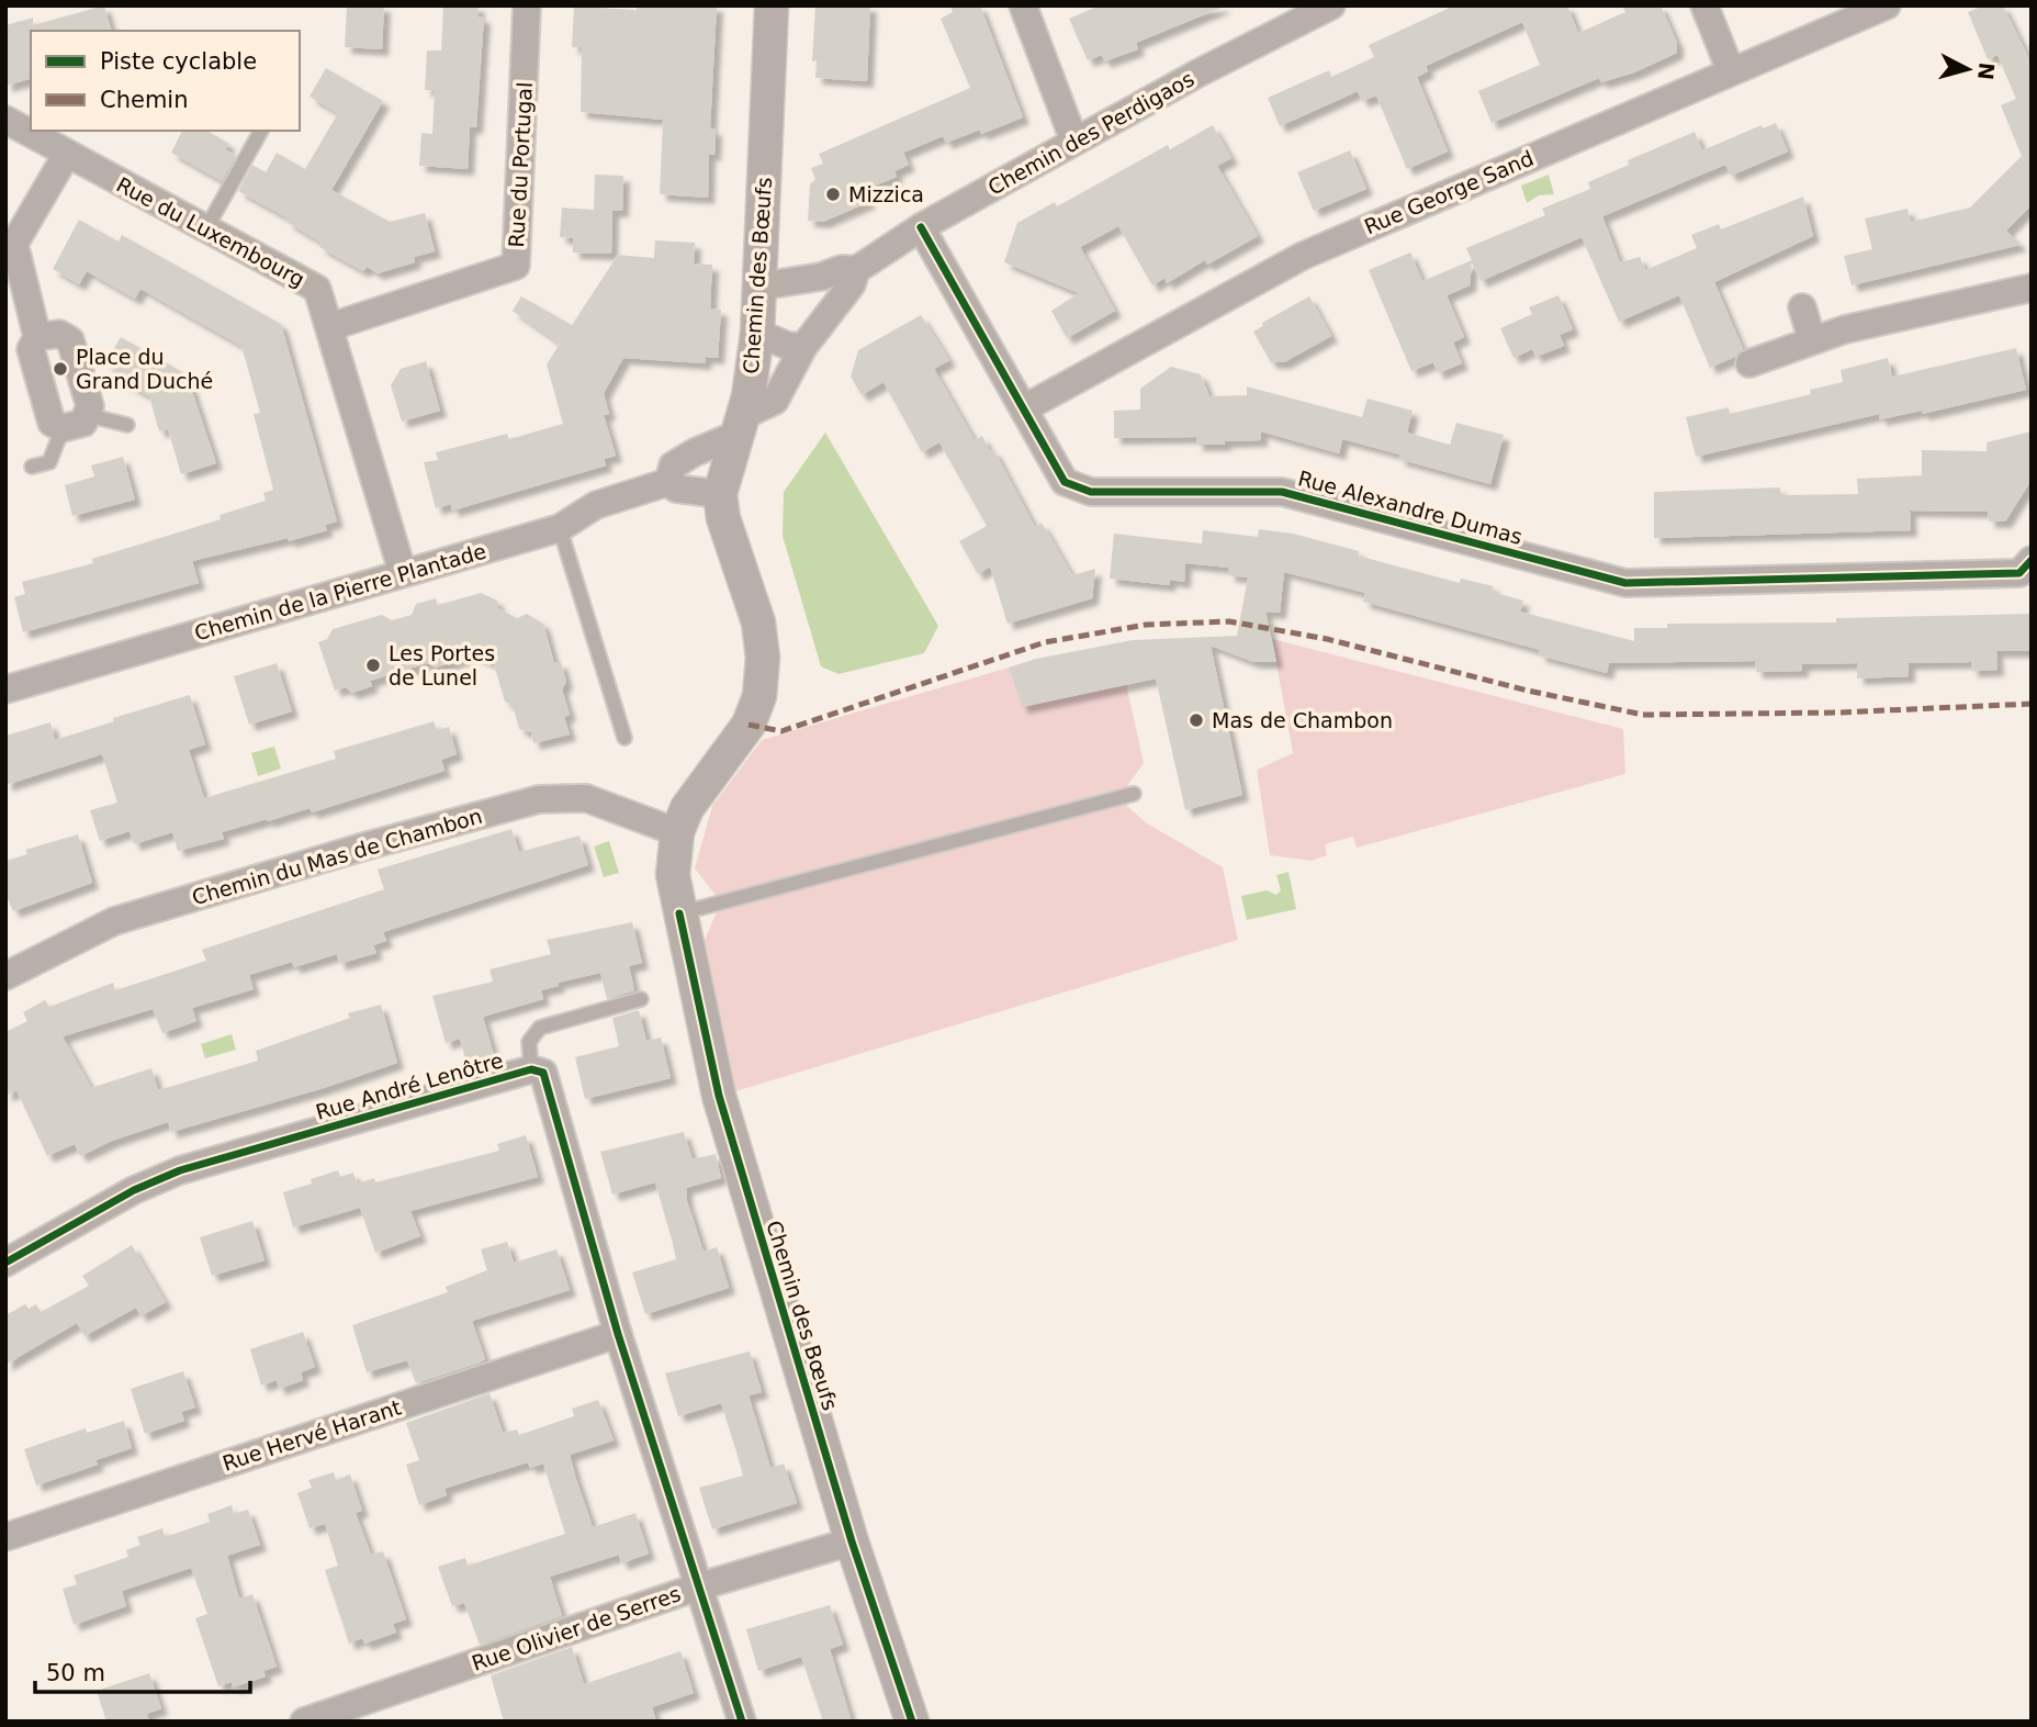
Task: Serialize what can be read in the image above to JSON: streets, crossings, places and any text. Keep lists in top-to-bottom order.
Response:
{
  "streets": {
    "street": [
      "Chemin des Perdigaos",
      "Rue du Portugal",
      "Rue George Sand",
      "Rue du Luxembourg",
      "Chemin des Bœufs",
      "Rue Alexandre Dumas",
      "Chemin de la Pierre Plantade",
      "Chemin du Mas de Chambon",
      "Rue André Lenôtre",
      "Rue Hervé Harant",
      "Rue Olivier de Serres"
    ]
  },
  "crossings": [
    ["Chemin des Perdigaos", "Chemin des Bœufs"],
    ["Chemin des Perdigaos", "Rue Alexandre Dumas"],
    ["Rue du Portugal", "Rue du Luxembourg"],
    ["Rue George Sand", "Rue Alexandre Dumas"],
    ["Rue du Luxembourg", "Chemin de la Pierre Plantade"],
    ["Chemin des Bœufs", "Chemin du Mas de Chambon"],
    ["Chemin des Bœufs", "Rue Olivier de Serres"],
    ["Rue André Lenôtre", "Rue Hervé Harant"],
    ["Rue André Lenôtre", "Rue Olivier de Serres"]
  ],
  "places": [
    "Mizzica",
    "Place du Grand Duché",
    "Les Portes de Lunel",
    "Mas de Chambon"
  ],
  "legend": ["Piste cyclable", "Chemin"],
  "scale_bar": "50 m",
  "north": "right"
}
